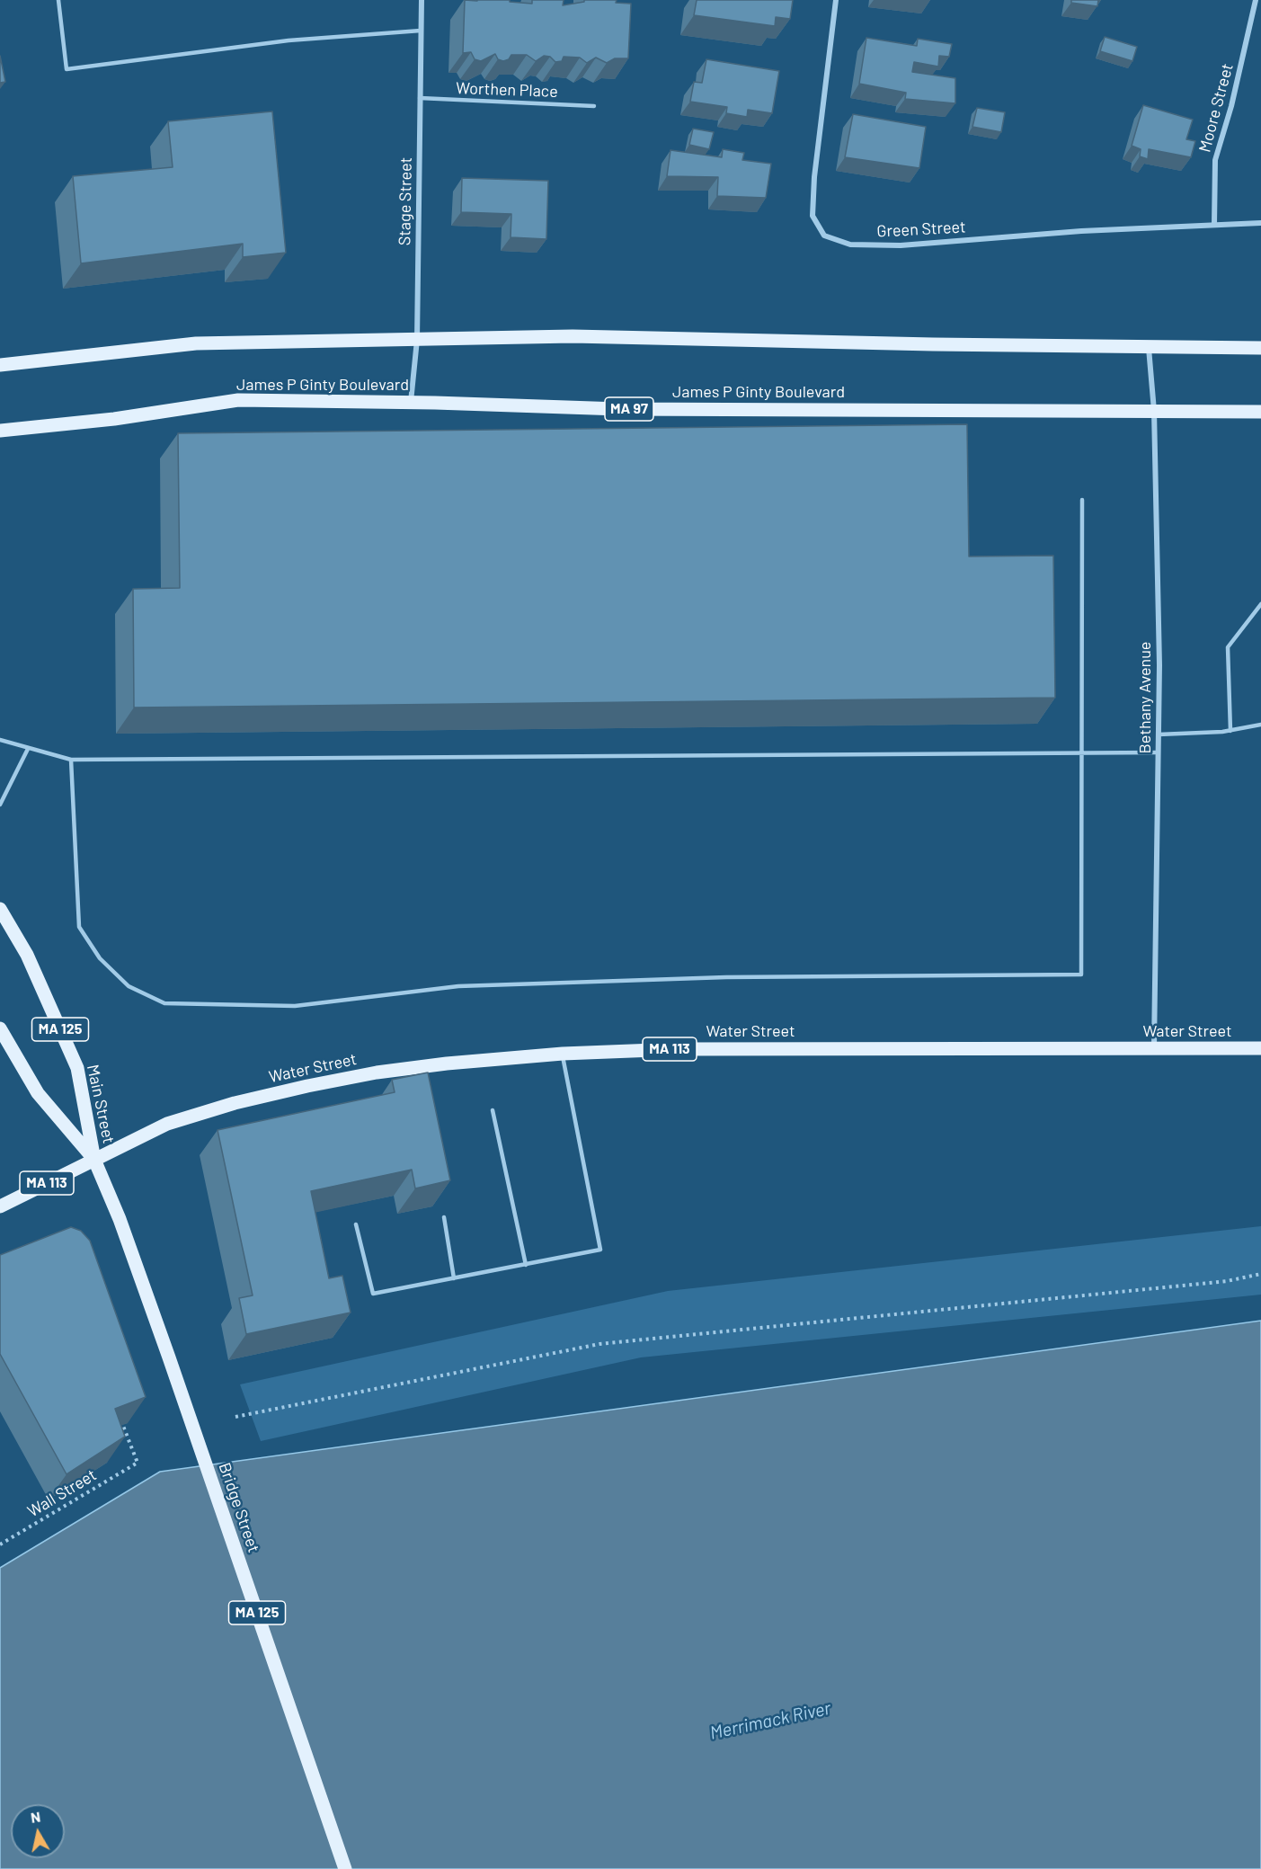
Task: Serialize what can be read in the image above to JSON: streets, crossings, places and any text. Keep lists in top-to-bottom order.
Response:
{
  "streets": {
    "main road": [
      "James P Ginty Boulevard",
      "MA 97",
      "MA 125",
      "Water Street",
      "MA 113",
      "Main Street",
      "Bridge Street"
    ],
    "street": [
      "Moore Street",
      "Stage Street",
      "Green Street",
      "Bethany Avenue"
    ],
    "lane": ["Worthen Place"],
    "path": ["Wall Street"]
  },
  "crossings": [
    ["Worthen Place", "Stage Street"],
    ["Moore Street", "Green Street"],
    ["Stage Street", "James P Ginty Boulevard"],
    ["James P Ginty Boulevard", "Bethany Avenue"],
    ["Bethany Avenue", "Water Street"],
    ["Water Street", "MA 113"],
    ["Water Street", "Main Street"],
    ["Water Street", "Bridge Street"],
    ["MA 113", "Main Street"],
    ["MA 113", "Bridge Street"],
    ["Main Street", "Bridge Street"]
  ],
  "water": ["Merrimack River"],
  "north": "top"
}
